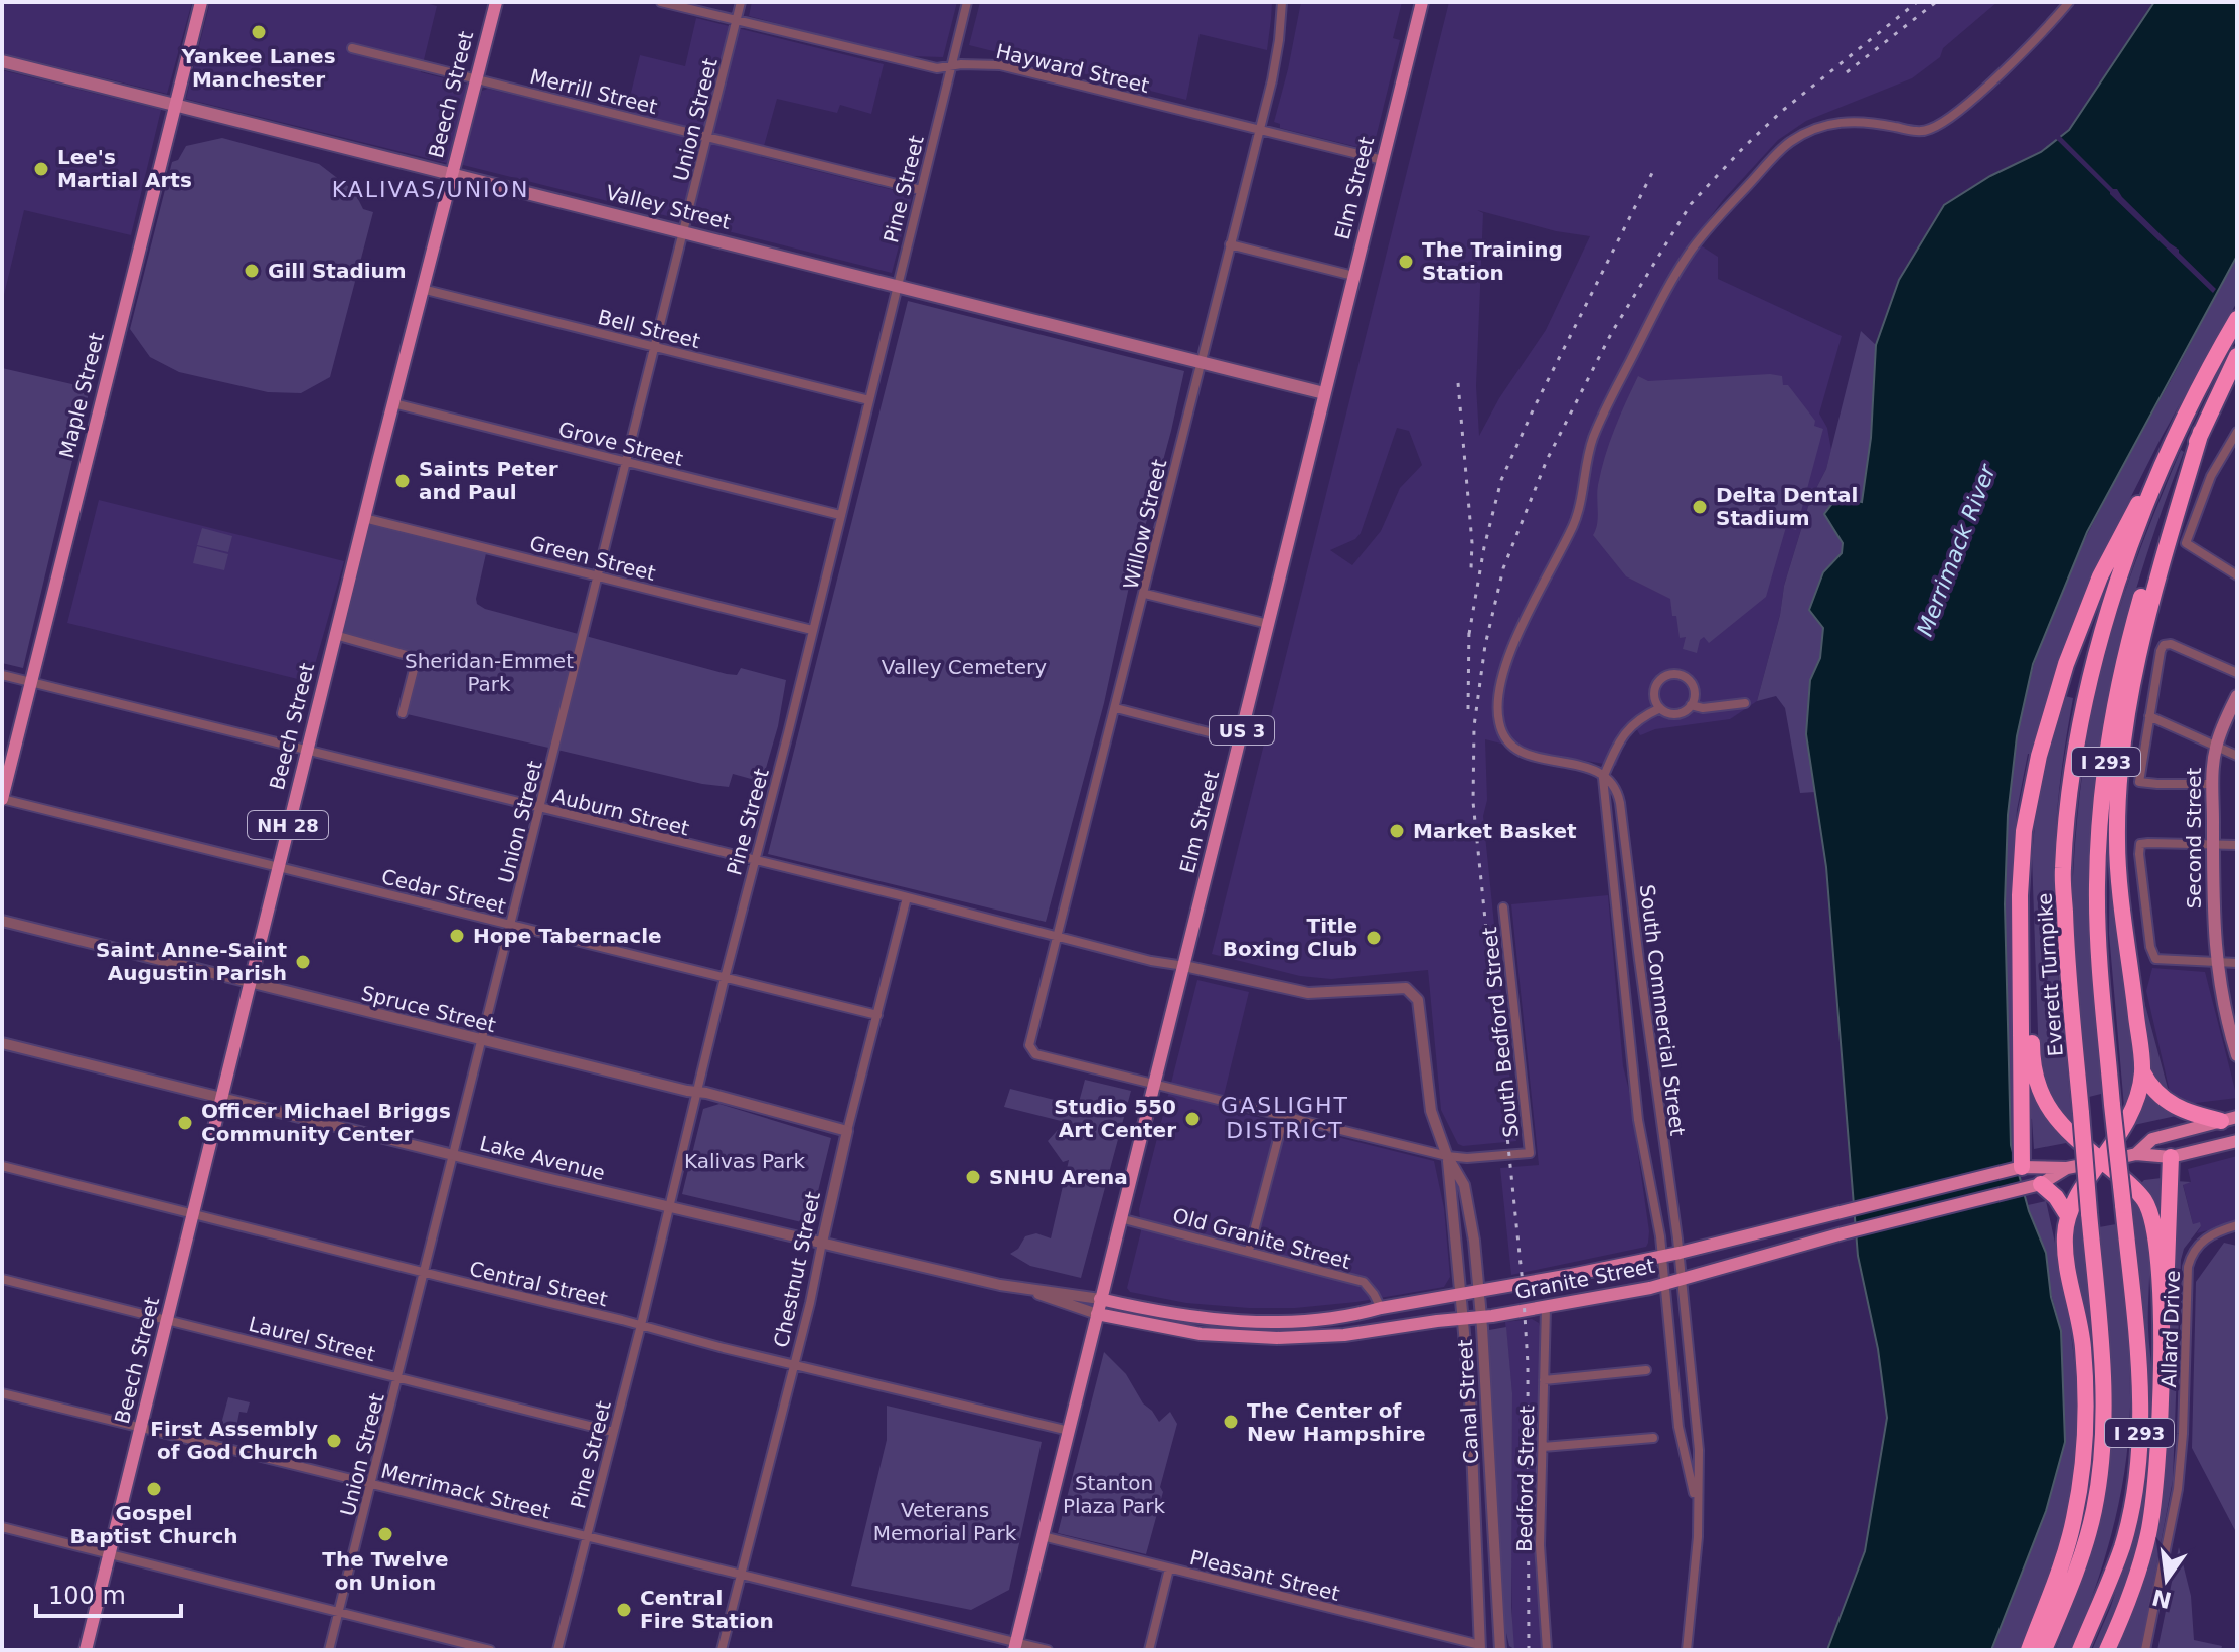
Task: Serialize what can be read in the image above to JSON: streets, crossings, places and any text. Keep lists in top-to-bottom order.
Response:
{
  "streets": {
    "highway": ["I 293", "Everett Turnpike"],
    "main road": [
      "Beech Street",
      "Elm Street",
      "Valley Street",
      "Maple Street",
      "US 3",
      "NH 28",
      "Second Street",
      "Granite Street"
    ],
    "street": [
      "Hayward Street",
      "Merrill Street",
      "Union Street",
      "Pine Street",
      "Bell Street",
      "Grove Street",
      "Willow Street",
      "Green Street",
      "Auburn Street",
      "Cedar Street",
      "Spruce Street",
      "South Commercial Street",
      "South Bedford Street",
      "Lake Avenue",
      "Old Granite Street",
      "Chestnut Street",
      "Central Street",
      "Allard Drive",
      "Laurel Street",
      "Canal Street",
      "Bedford Street",
      "Merrimack Street",
      "Pleasant Street"
    ]
  },
  "crossings": [
    ["Hayward Street", "Union Street"],
    ["Hayward Street", "Elm Street"],
    ["Hayward Street", "Pine Street"],
    ["Hayward Street", "Willow Street"],
    ["Merrill Street", "Beech Street"],
    ["Merrill Street", "Union Street"],
    ["Merrill Street", "Pine Street"],
    ["Beech Street", "Valley Street"],
    ["Beech Street", "Bell Street"],
    ["Beech Street", "Grove Street"],
    ["Beech Street", "Green Street"],
    ["Beech Street", "Auburn Street"],
    ["Beech Street", "Cedar Street"],
    ["Beech Street", "Spruce Street"],
    ["Beech Street", "Lake Avenue"],
    ["Beech Street", "Central Street"],
    ["Beech Street", "Laurel Street"],
    ["Beech Street", "Merrimack Street"],
    ["Union Street", "Valley Street"],
    ["Union Street", "Bell Street"],
    ["Union Street", "Grove Street"],
    ["Union Street", "Green Street"],
    ["Union Street", "Auburn Street"],
    ["Union Street", "Cedar Street"],
    ["Union Street", "Spruce Street"],
    ["Union Street", "Lake Avenue"],
    ["Union Street", "Central Street"],
    ["Union Street", "Laurel Street"],
    ["Union Street", "Merrimack Street"],
    ["Elm Street", "Valley Street"],
    ["Elm Street", "Willow Street"],
    ["Elm Street", "Auburn Street"],
    ["Elm Street", "Lake Avenue"],
    ["Elm Street", "Old Granite Street"],
    ["Elm Street", "Granite Street"],
    ["Elm Street", "Central Street"],
    ["Elm Street", "Canal Street"],
    ["Elm Street", "Merrimack Street"],
    ["Elm Street", "Pleasant Street"],
    ["Pine Street", "Valley Street"],
    ["Pine Street", "Bell Street"],
    ["Pine Street", "Grove Street"],
    ["Pine Street", "Green Street"],
    ["Pine Street", "Auburn Street"],
    ["Pine Street", "Cedar Street"],
    ["Pine Street", "Spruce Street"],
    ["Pine Street", "Lake Avenue"],
    ["Pine Street", "Central Street"],
    ["Pine Street", "Laurel Street"],
    ["Pine Street", "Merrimack Street"],
    ["Valley Street", "Maple Street"],
    ["Valley Street", "Willow Street"],
    ["Maple Street", "Auburn Street"],
    ["Maple Street", "Cedar Street"],
    ["Willow Street", "Auburn Street"],
    ["Auburn Street", "Chestnut Street"],
    ["Auburn Street", "Canal Street"],
    ["Cedar Street", "Chestnut Street"],
    ["Spruce Street", "Chestnut Street"],
    ["South Commercial Street", "Granite Street"],
    ["South Bedford Street", "Canal Street"],
    ["Lake Avenue", "Chestnut Street"],
    ["Lake Avenue", "Granite Street"],
    ["Old Granite Street", "Granite Street"],
    ["Chestnut Street", "Central Street"],
    ["Chestnut Street", "Merrimack Street"],
    ["Granite Street", "Canal Street"],
    ["Granite Street", "Bedford Street"],
    ["Canal Street", "Pleasant Street"]
  ],
  "districts": ["KALIVAS/UNION", "GASLIGHT DISTRICT"],
  "water": ["Merrimack River"],
  "parks": [
    "Sheridan-Emmet Park",
    "Valley Cemetery",
    "Kalivas Park",
    "Stanton Plaza Park",
    "Veterans Memorial Park"
  ],
  "places": [
    "Yankee Lanes Manchester",
    "Lee's Martial Arts",
    "The Training Station",
    "Gill Stadium",
    "Saints Peter and Paul",
    "Delta Dental Stadium",
    "Market Basket",
    "Hope Tabernacle",
    "Title Boxing Club",
    "Saint Anne-Saint Augustin Parish",
    "Studio 550 Art Center",
    "Officer Michael Briggs Community Center",
    "SNHU Arena",
    "The Center of New Hampshire",
    "First Assembly of God Church",
    "Gospel Baptist Church",
    "The Twelve on Union",
    "Central Fire Station"
  ],
  "scale_bar": "100 m",
  "north": "bottom"
}
